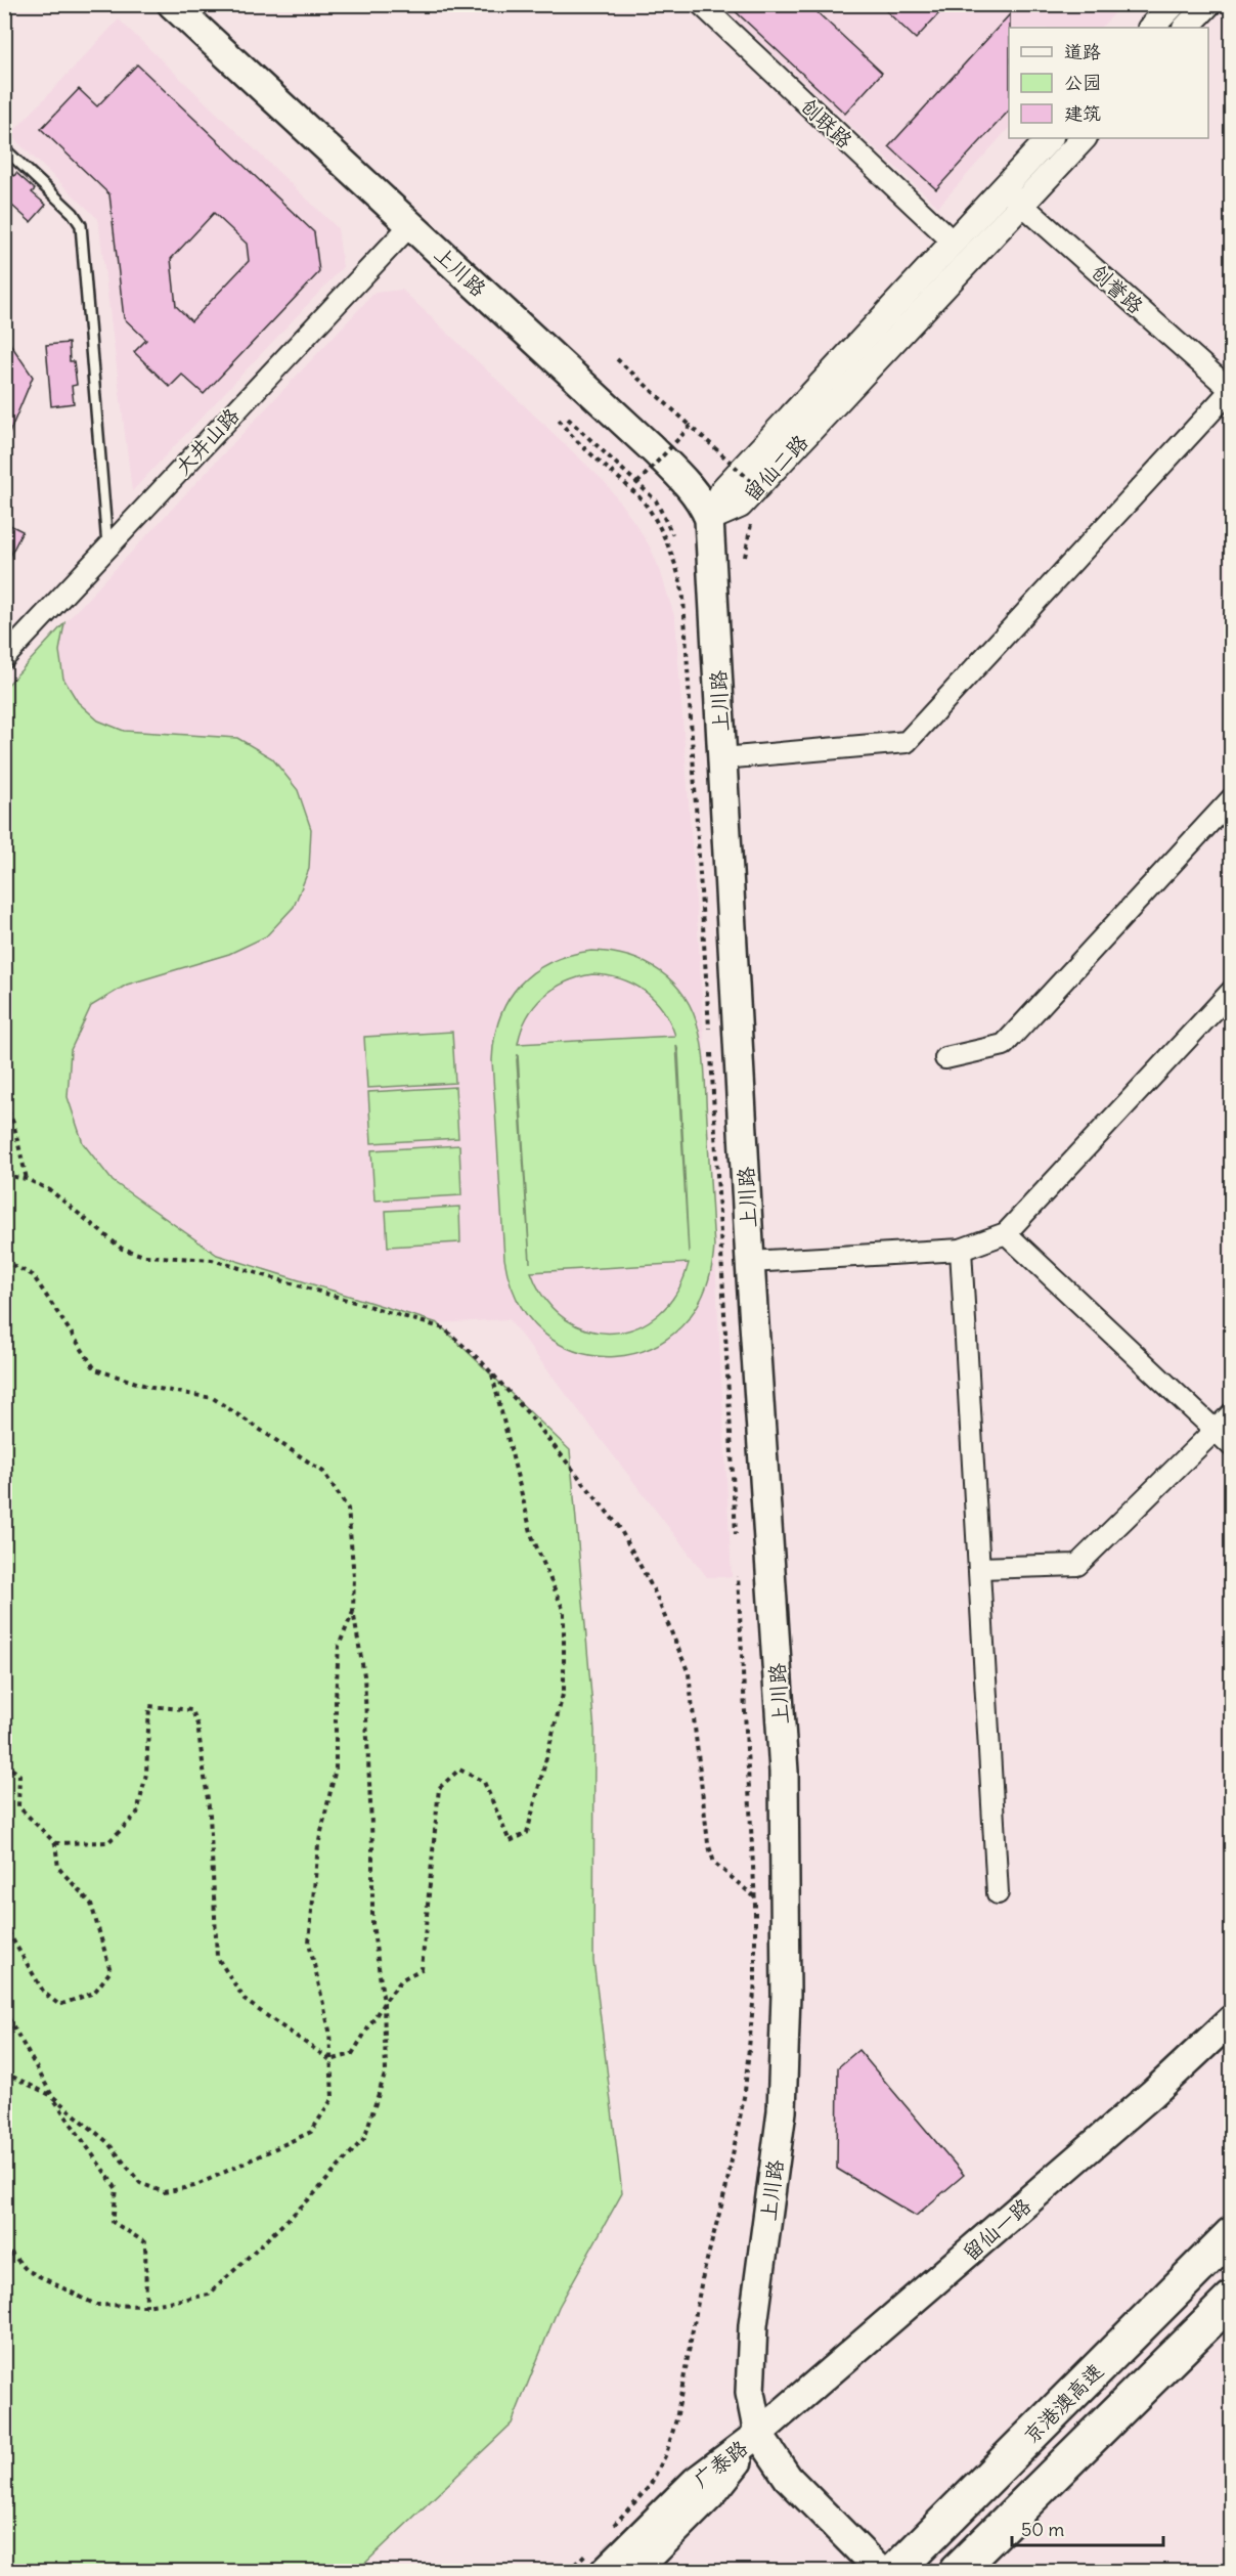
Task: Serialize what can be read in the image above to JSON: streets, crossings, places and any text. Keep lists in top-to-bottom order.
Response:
{
  "streets": {
    "highway": ["京港澳高速"],
    "main road": ["上川路", "留仙一路", "广泰路"],
    "street": [
      "创联路",
      "创誉路",
      "大井山路",
      "留仙二路"
    ]
  },
  "crossings": [
    ["创联路", "留仙二路"],
    ["上川路", "大井山路"],
    ["上川路", "留仙二路"],
    ["上川路", "留仙一路"],
    ["上川路", "广泰路"],
    ["创誉路", "留仙二路"],
    ["留仙一路", "广泰路"]
  ],
  "legend": ["道路", "公园", "建筑"],
  "scale_bar": "50 m"
}
